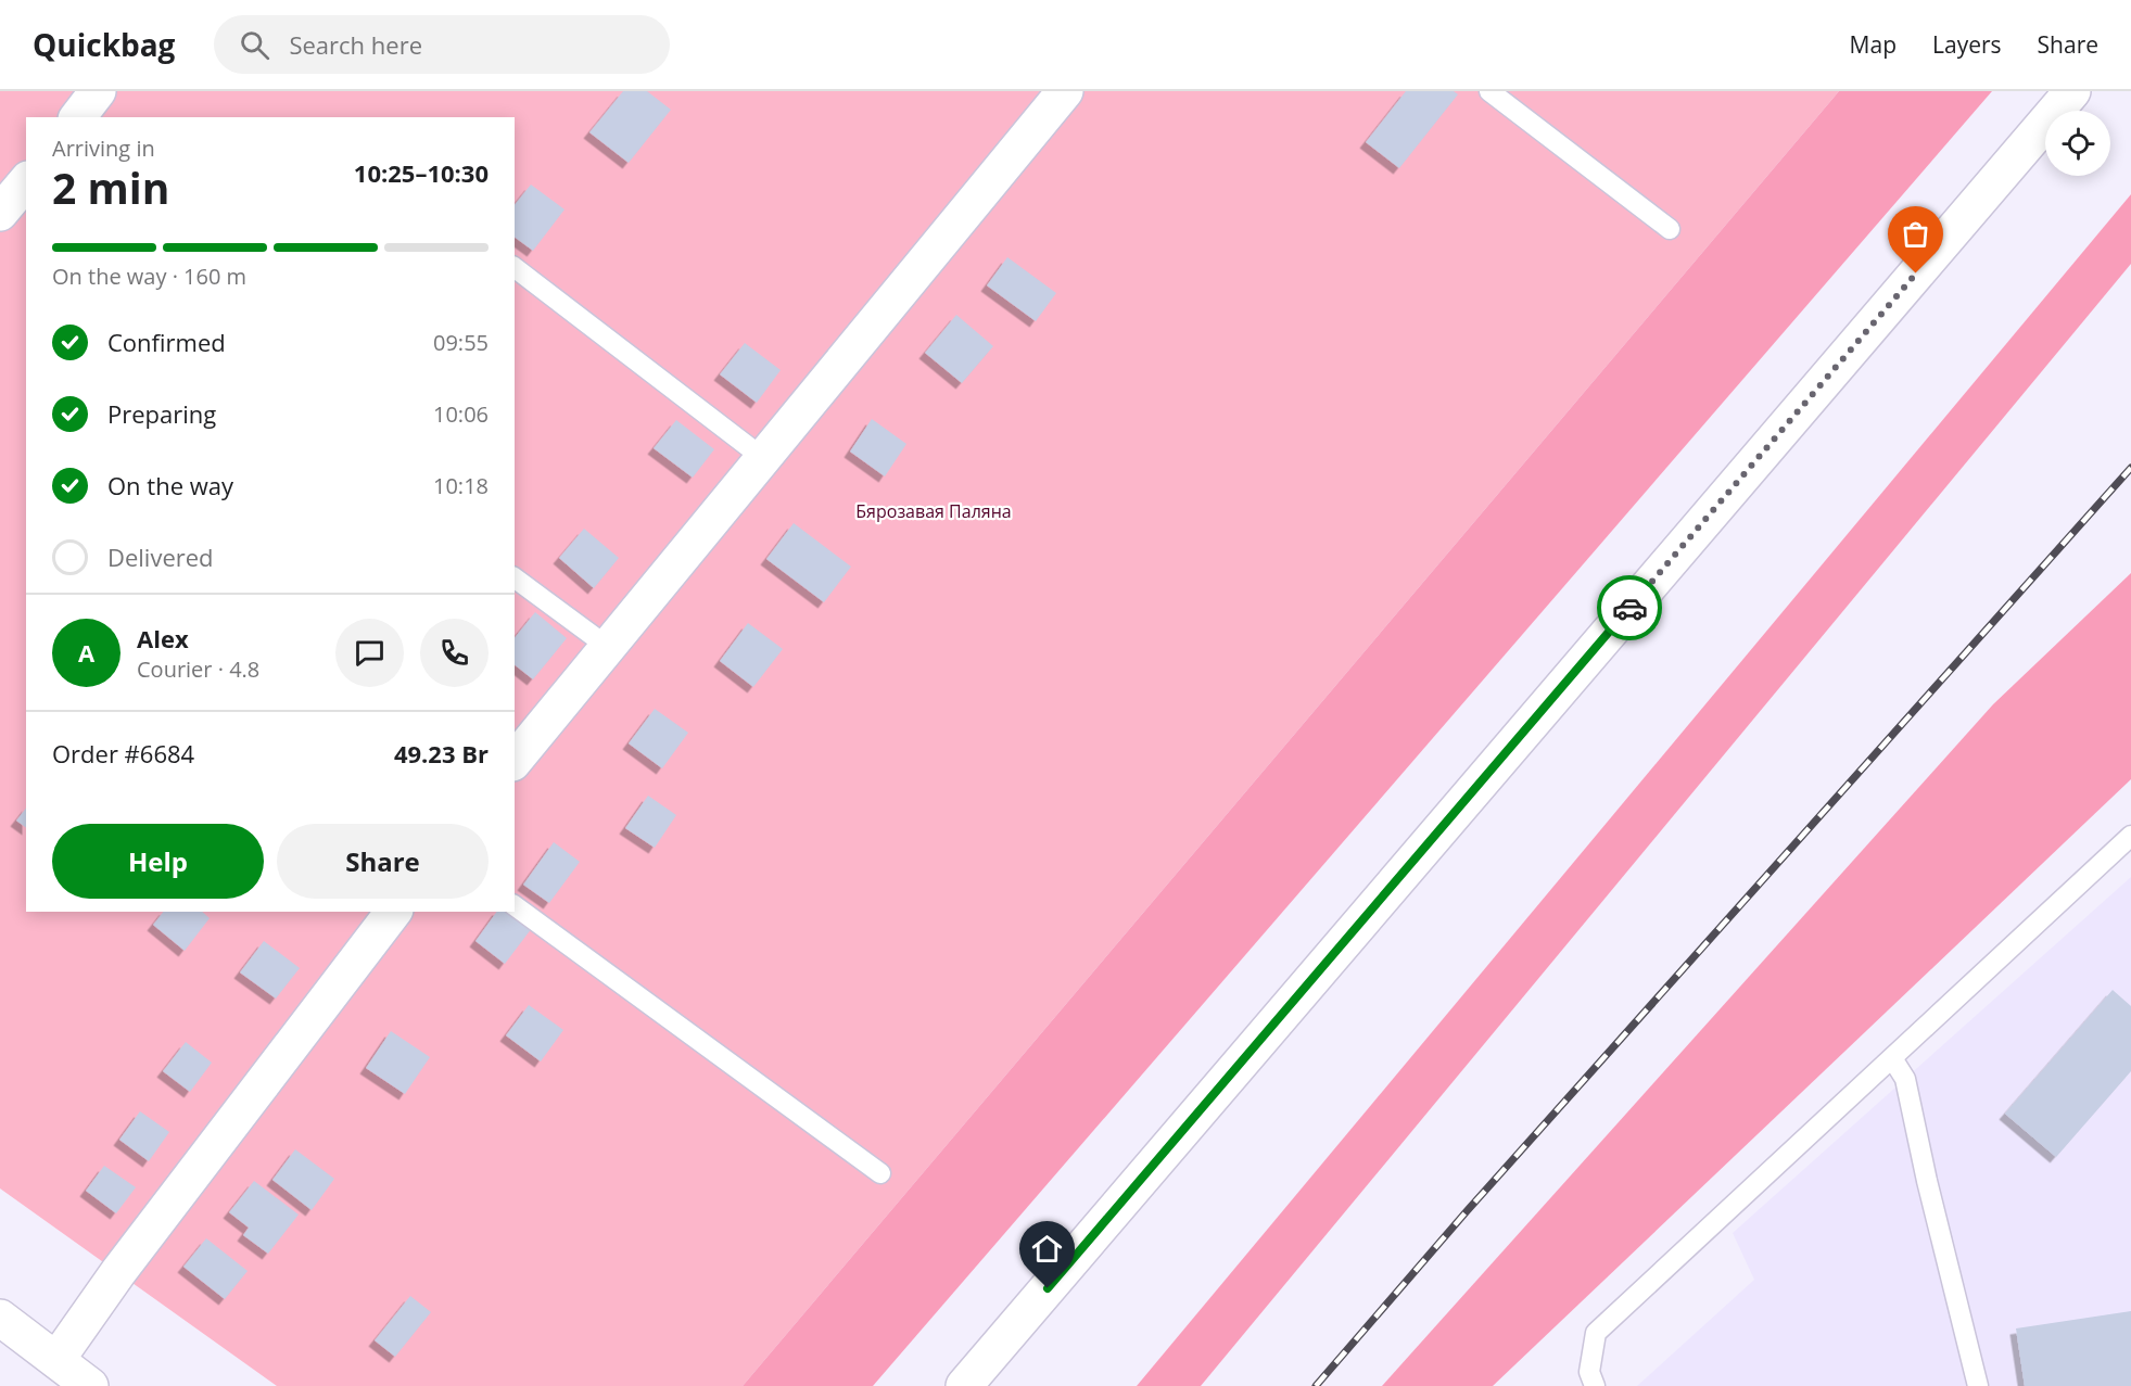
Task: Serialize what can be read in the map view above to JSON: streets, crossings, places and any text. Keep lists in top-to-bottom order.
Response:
{
  "parks": ["Бярозавая Паляна"],
  "page": {
    "header": "Quickbag",
    "search": "Search here",
    "nav": ["Map", "Layers", "Share"],
    "heading": ["2 min", "Arriving in", "10:25–10:30"],
    "panel": [
      "Alex",
      "Courier · 4.8",
      "Order #6684",
      "49.23 Br"
    ],
    "bar": "On the way · 160 m",
    "list": [
      ["Confirmed", "09:55"],
      ["Preparing", "10:06"],
      ["On the way", "10:18"],
      "Delivered"
    ],
    "round": "A",
    "buttons": ["Help", "Share"]
  }
}
